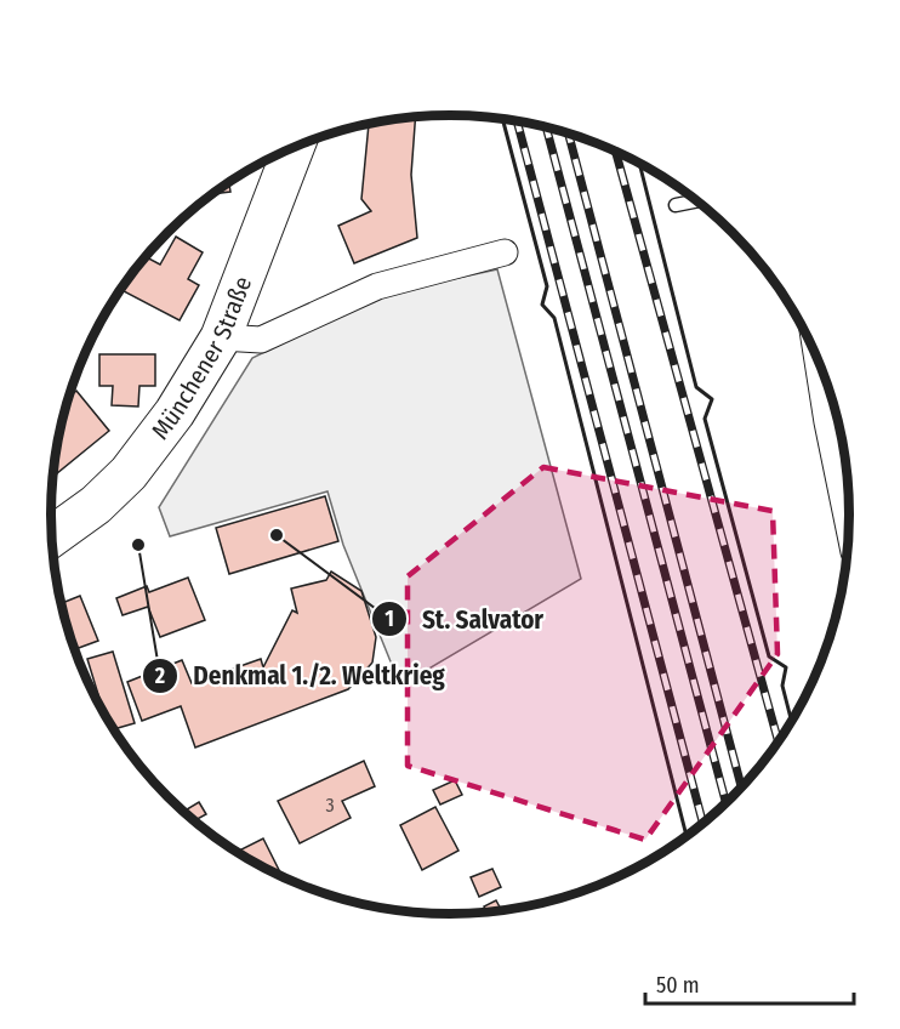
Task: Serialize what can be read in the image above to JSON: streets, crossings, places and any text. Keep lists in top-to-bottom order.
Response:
{
  "streets": {
    "main road": ["Münchener Straße"]
  },
  "places": ["St. Salvator", "Denkmal 1./2. Weltkrieg"],
  "house_numbers": ["3"],
  "scale_bar": "50 m"
}
